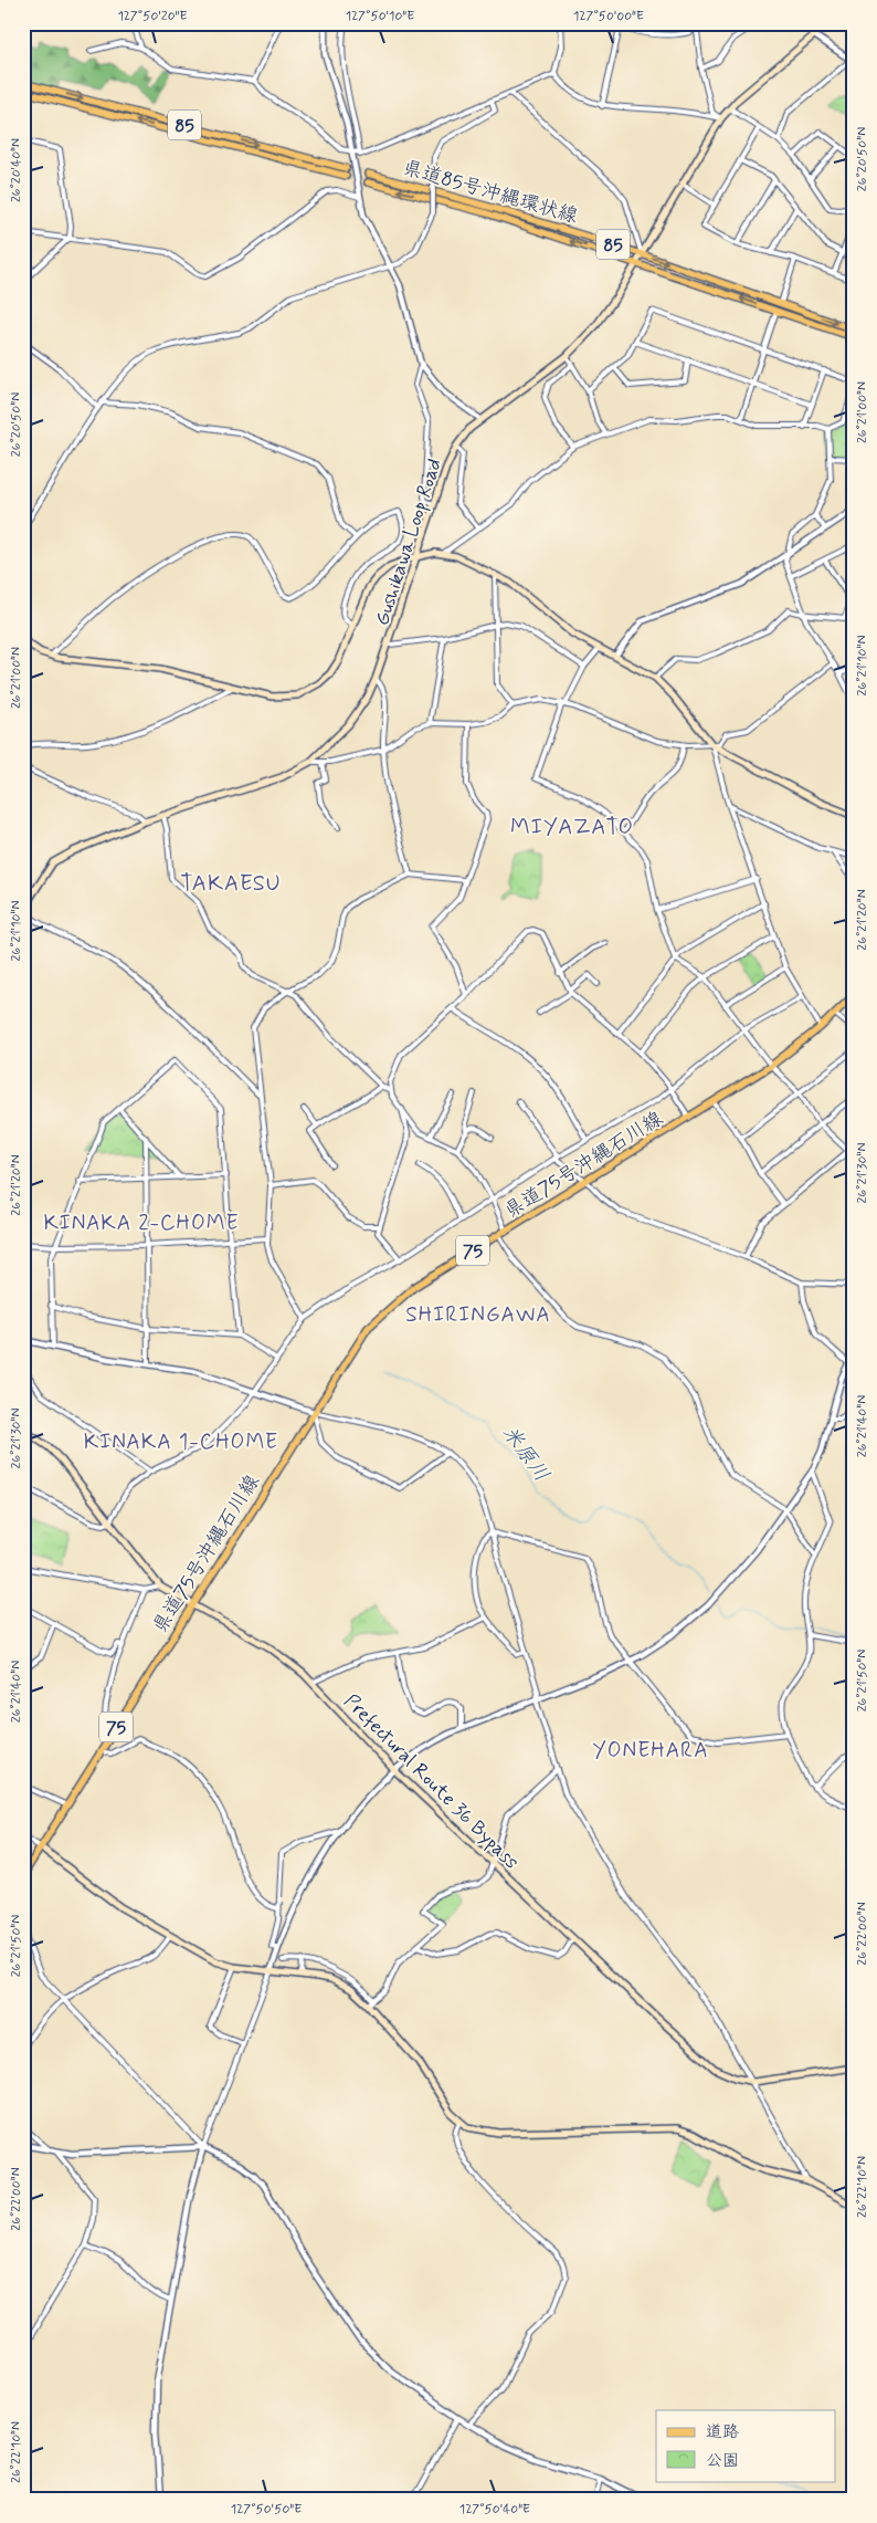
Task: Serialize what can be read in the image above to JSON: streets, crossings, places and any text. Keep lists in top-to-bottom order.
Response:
{
  "streets": {
    "main road": [
      "85",
      "県道85号沖縄環状線",
      "Gushikawa Loop Road",
      "県道75号沖縄石川線",
      "75",
      "Prefectural Route 36 Bypass"
    ]
  },
  "crossings": [
    ["県道85号沖縄環状線", "Gushikawa Loop Road"],
    ["県道75号沖縄石川線", "Prefectural Route 36 Bypass"]
  ],
  "districts": [
    "MIYAZATO",
    "TAKAESU",
    "KINAKA 2-CHOME",
    "SHIRINGAWA",
    "KINAKA 1-CHOME",
    "YONEHARA"
  ],
  "water": ["米原川"],
  "legend": ["道路", "公園"],
  "coordinates": [
    "127°50'20\"E",
    "127°50'10\"E",
    "127°50'00\"E",
    "26°20'50\"N",
    "26°20'40\"N",
    "26°21'00\"N",
    "26°21'10\"N",
    "26°21'20\"N",
    "26°21'30\"N",
    "26°21'40\"N",
    "26°21'50\"N",
    "26°22'00\"N",
    "26°22'10\"N",
    "127°50'50\"E",
    "127°50'40\"E"
  ]
}
